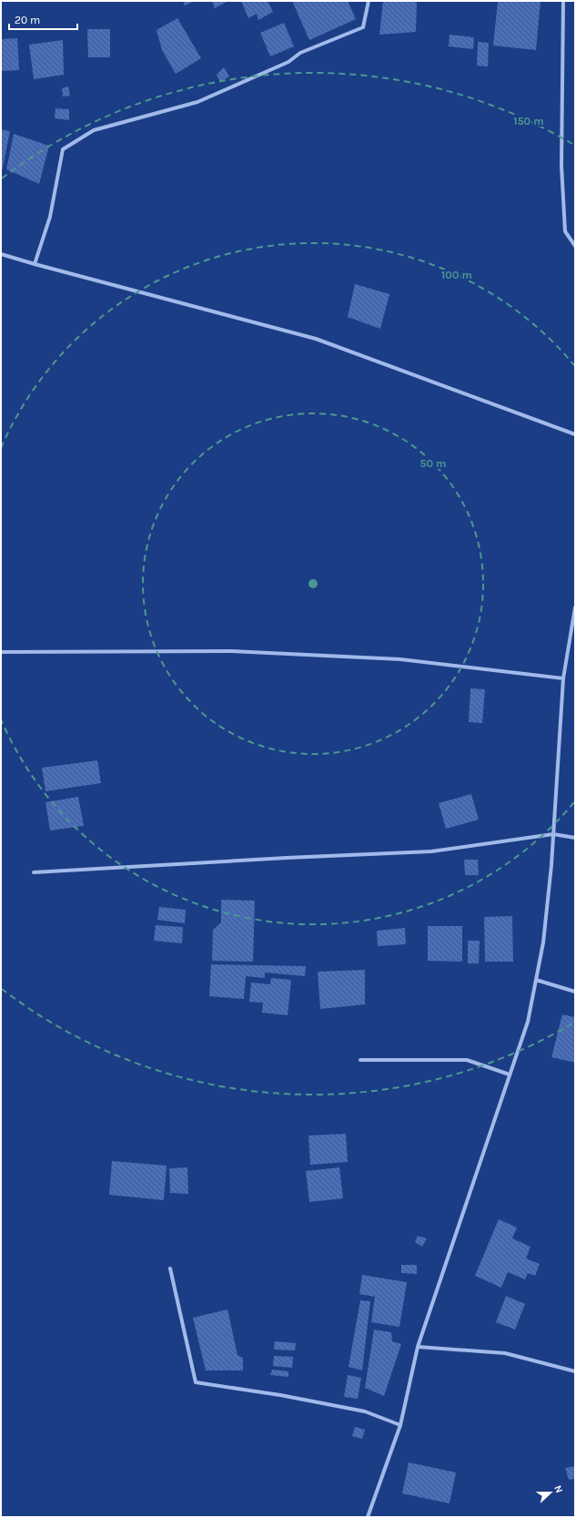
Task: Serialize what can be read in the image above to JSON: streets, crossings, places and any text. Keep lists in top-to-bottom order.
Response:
{
  "scale_bar": "20 m",
  "north": "right",
  "rings": ["150 m", "100 m", "50 m"]
}
